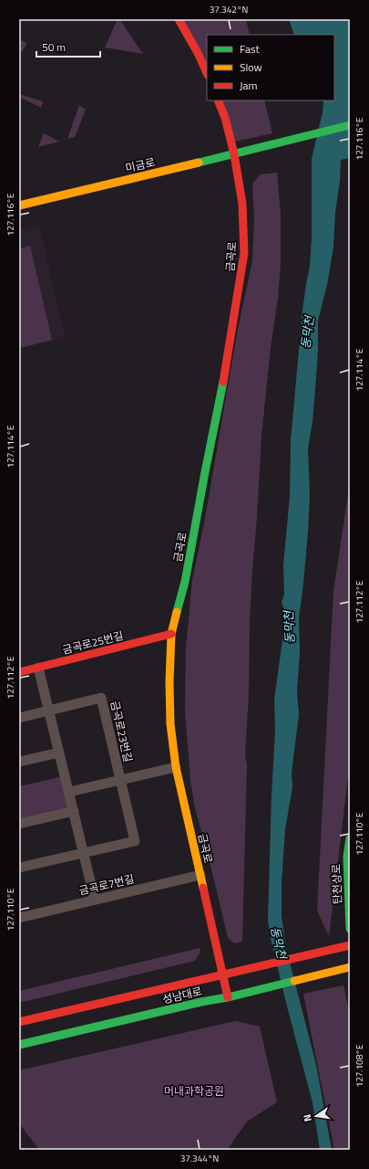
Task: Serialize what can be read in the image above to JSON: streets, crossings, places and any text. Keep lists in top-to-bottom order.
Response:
{
  "streets": {
    "main road": [
      "미금로",
      "금곡로",
      "금곡로25번길",
      "탄천상로",
      "성남대로"
    ],
    "street": ["금곡로23번길", "금곡로7번길"]
  },
  "crossings": [
    ["미금로", "금곡로"],
    ["금곡로", "금곡로25번길"],
    ["금곡로", "금곡로7번길"],
    ["금곡로", "성남대로"]
  ],
  "water": ["동막천"],
  "parks": ["머내과학공원"],
  "legend": ["Fast", "Slow", "Jam"],
  "scale_bar": "50 m",
  "north": "left",
  "coordinates": [
    "37.342°N",
    "127.116°E",
    "127.114°E",
    "127.112°E",
    "127.110°E",
    "127.108°E",
    "37.344°N"
  ]
}
